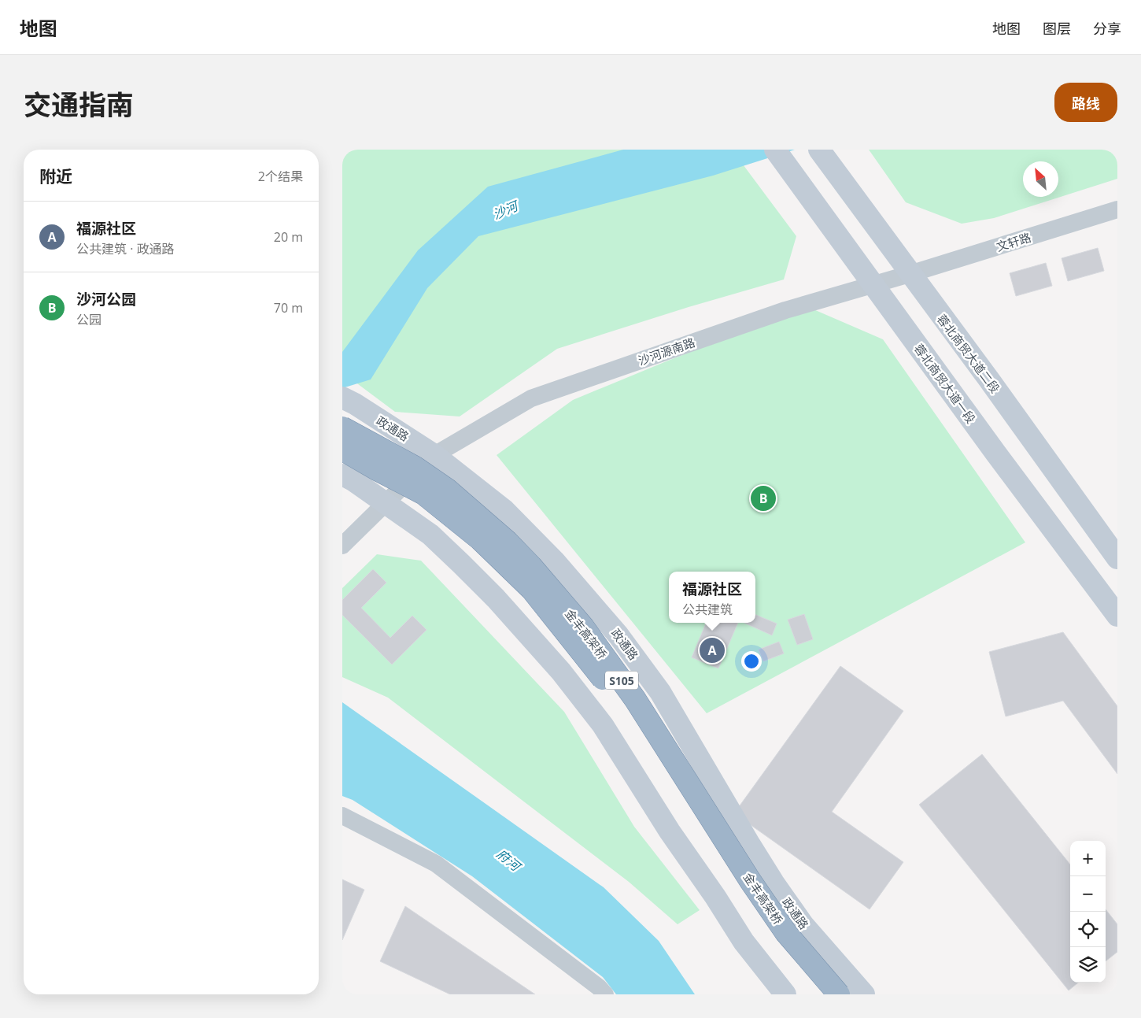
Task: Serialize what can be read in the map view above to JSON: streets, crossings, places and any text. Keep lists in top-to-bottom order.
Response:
{
  "streets": {
    "highway": ["金丰高架桥", "S105"],
    "main road": ["蓉北商贸大道二段", "蓉北商贸大道一段", "政通路"],
    "street": ["文轩路", "沙河源南路"]
  },
  "crossings": [
    ["文轩路", "沙河源南路"],
    ["文轩路", "蓉北商贸大道二段"],
    ["沙河源南路", "蓉北商贸大道二段"],
    ["沙河源南路", "蓉北商贸大道一段"],
    ["沙河源南路", "政通路"]
  ],
  "water": ["沙河", "府河"],
  "north": "top left",
  "page": {
    "header": "地图",
    "nav": ["地图", "图层", "分享"],
    "title": "交通指南",
    "buttons": "路线",
    "heading": ["附近", "2个结果"],
    "list": [
      {
        "mark": "A",
        "name": "福源社区",
        "note": "公共建筑 · 政通路",
        "value": "20 m"
      },
      {
        "mark": "B",
        "name": "沙河公园",
        "note": "公园",
        "value": "70 m"
      }
    ],
    "pins": ["B", "A"],
    "popup": ["福源社区", "公共建筑"],
    "map_buttons": ["+", "−"]
  }
}
